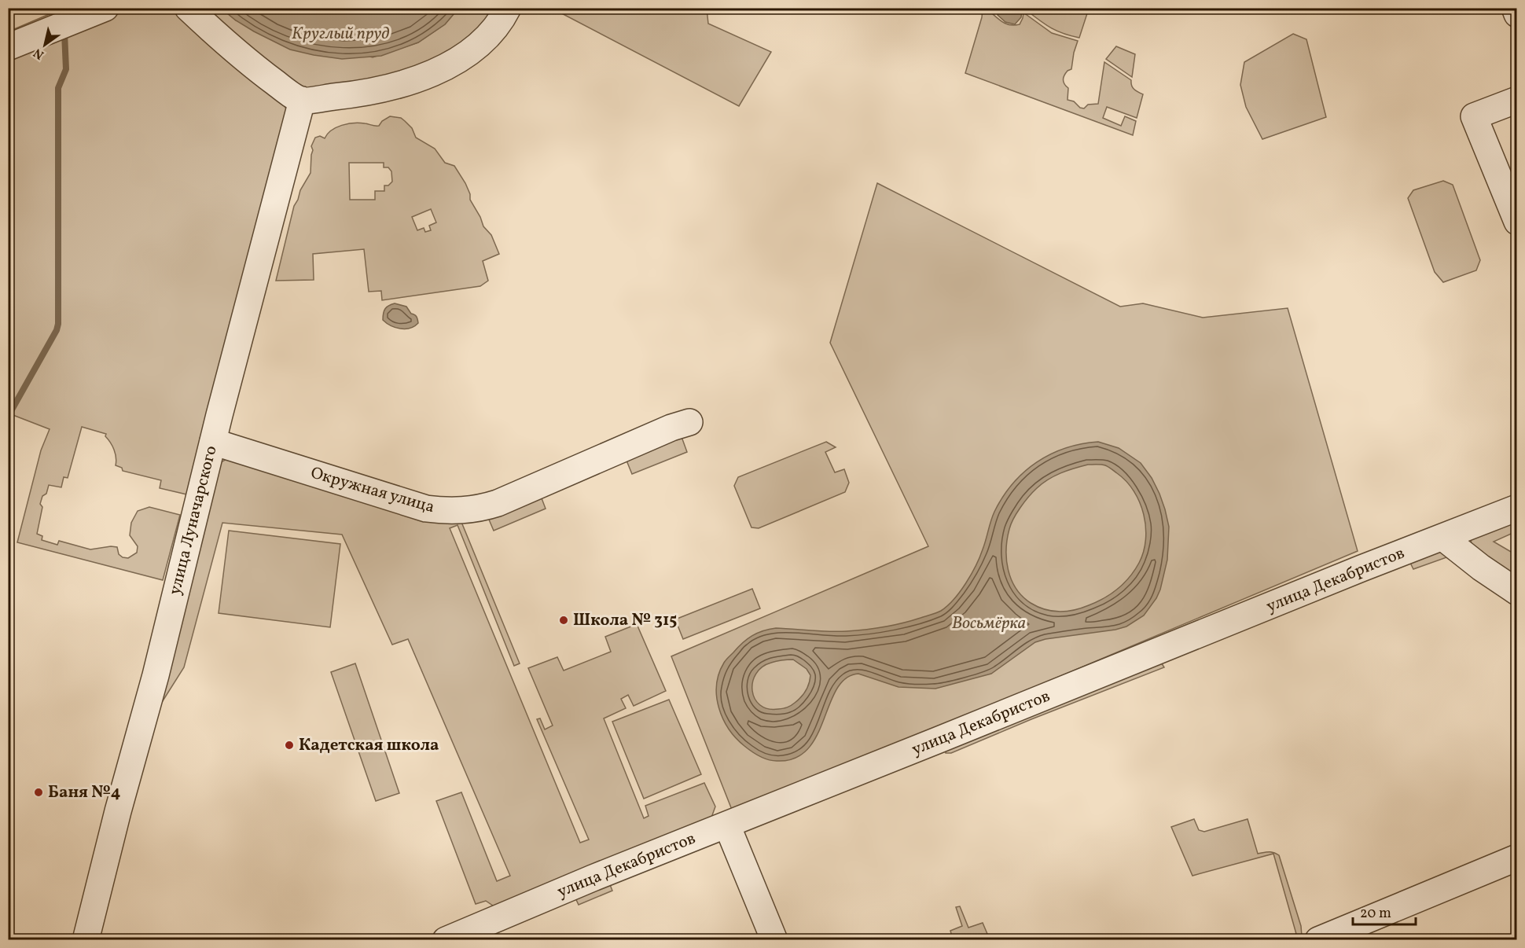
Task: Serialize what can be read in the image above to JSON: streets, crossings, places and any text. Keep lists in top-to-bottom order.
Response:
{
  "streets": {
    "street": ["Окружная улица", "улица Луначарского", "улица Декабристов"]
  },
  "crossings": [
    ["Окружная улица", "улица Луначарского"]
  ],
  "water": ["Круглый пруд", "Восьмёрка"],
  "places": ["Школа № 315", "Кадетская школа", "Баня №4"],
  "scale_bar": "20 m",
  "north": "bottom left"
}
